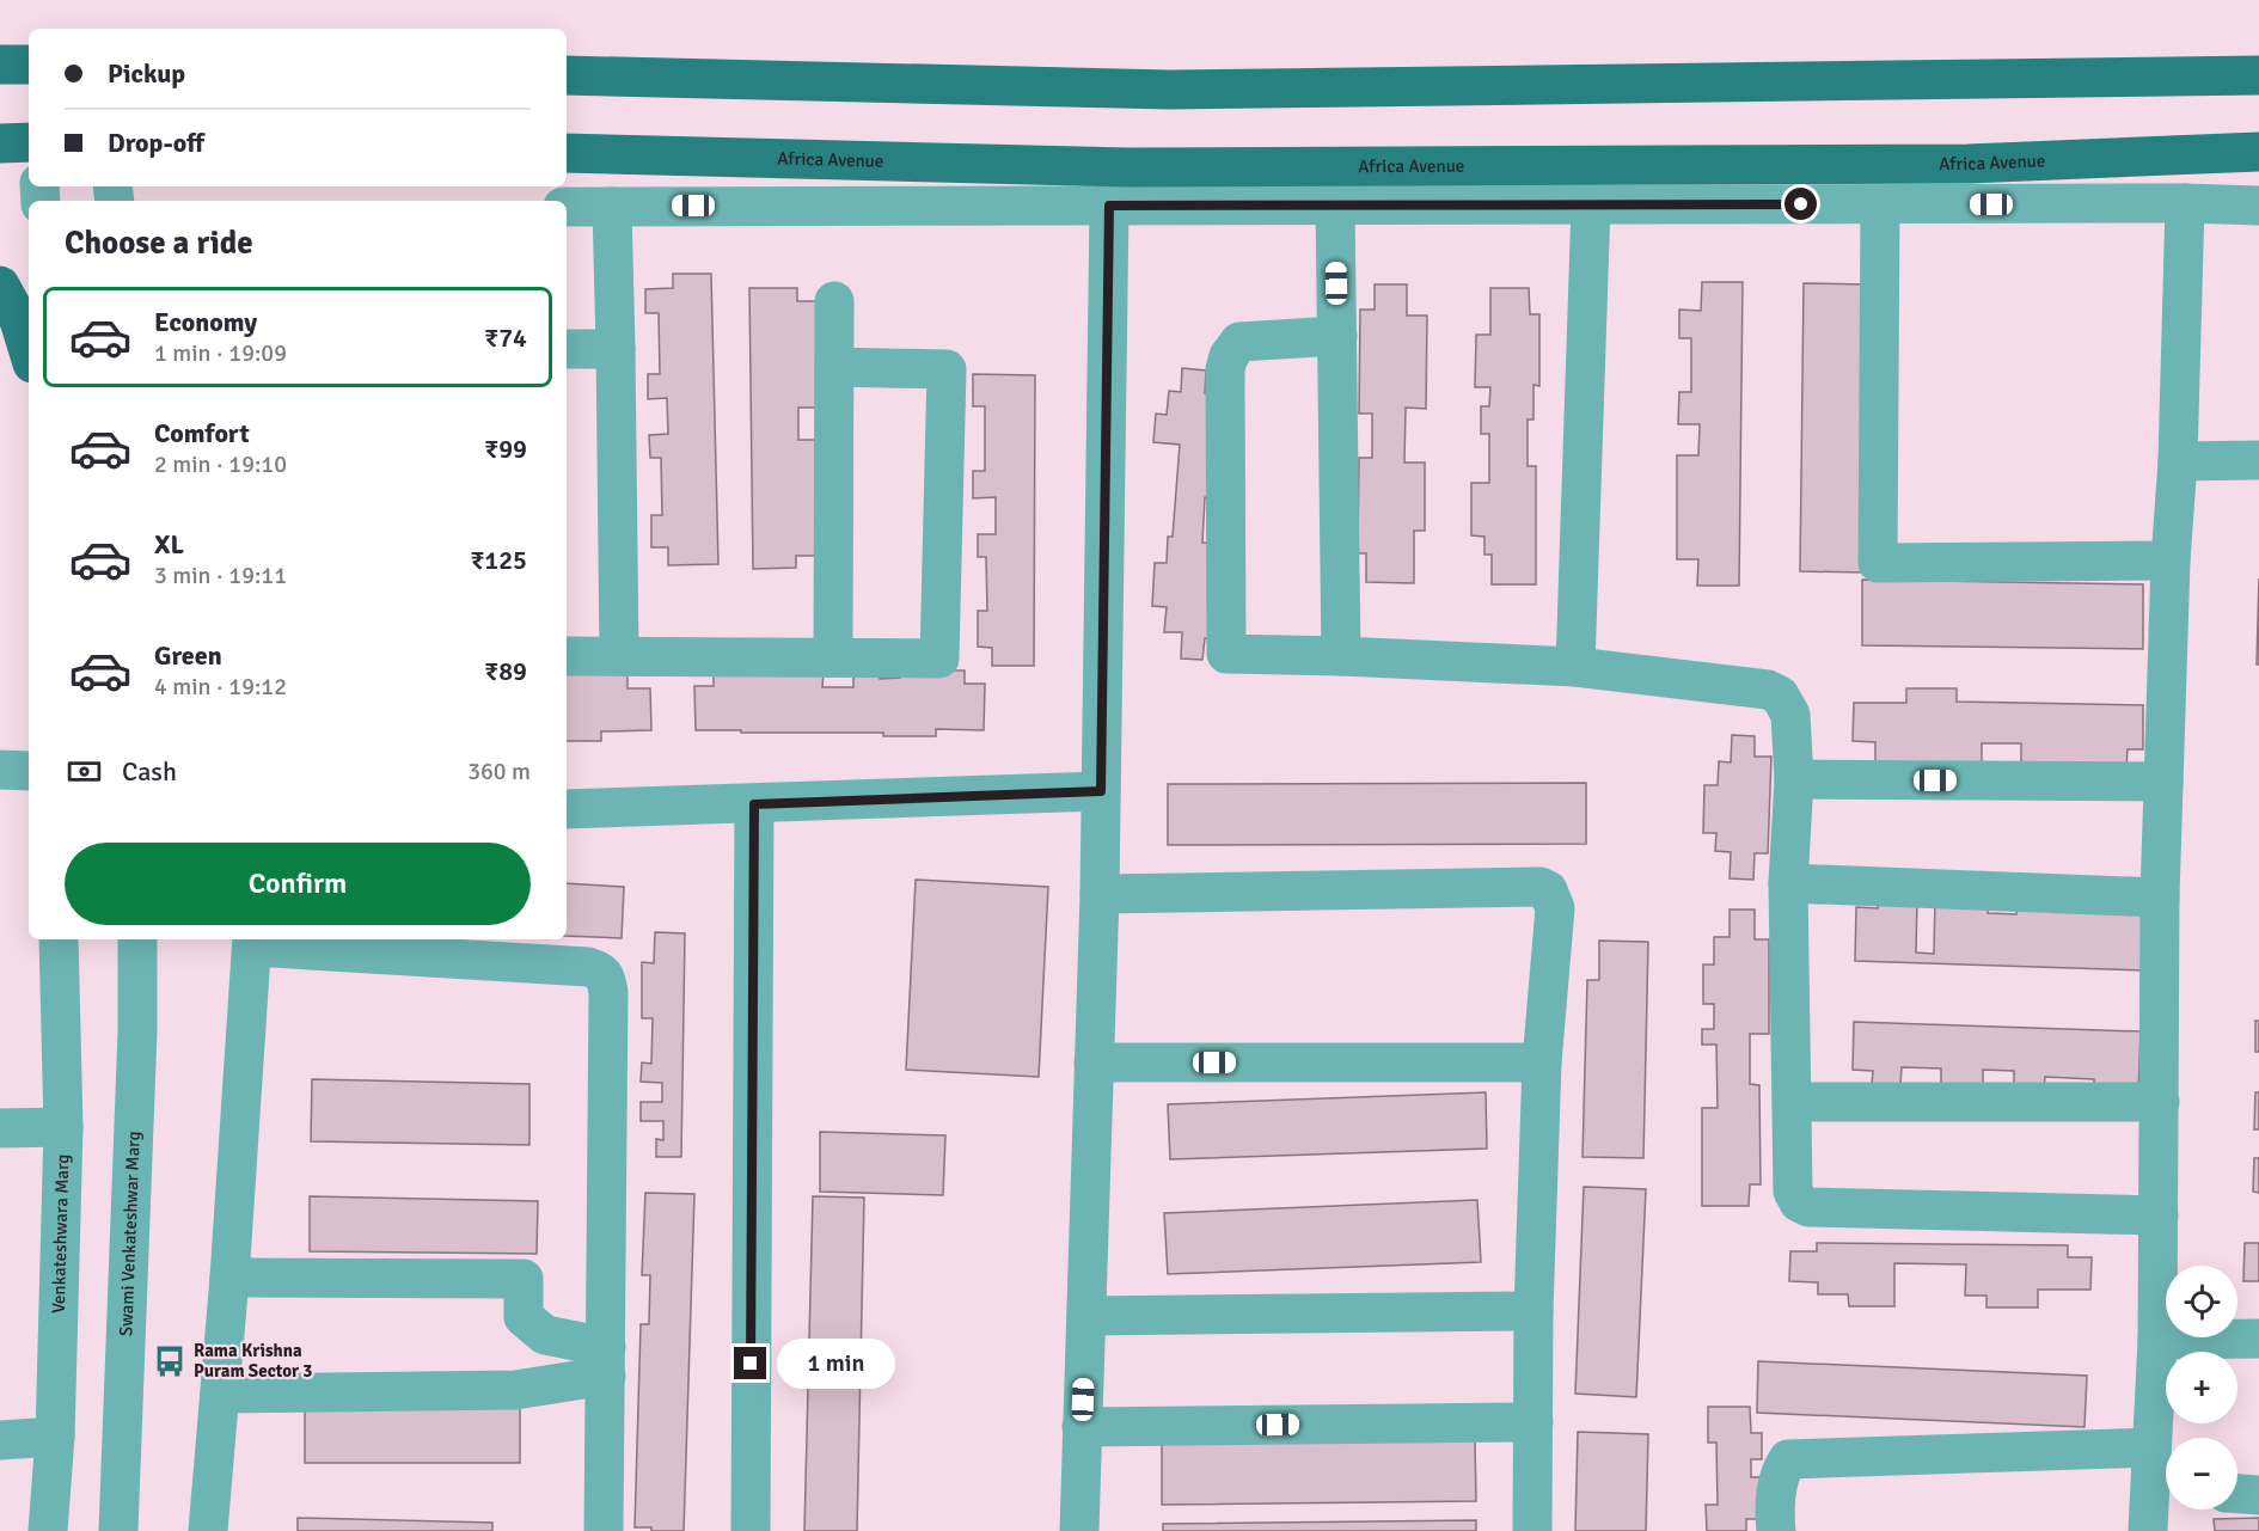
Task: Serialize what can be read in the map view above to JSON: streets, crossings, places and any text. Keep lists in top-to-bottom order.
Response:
{
  "streets": {
    "main road": ["Africa Avenue"],
    "street": ["Venkateshwara Marg", "Swami Venkateshwar Marg"]
  },
  "places": {
    "bus stop": ["Rama Krishna Puram Sector 3"]
  },
  "page": {
    "banner": ["Pickup", "Drop-off"],
    "heading": "Choose a ride",
    "list": [
      {
        "name": "Economy",
        "note": "1 min · 19:09",
        "value": "₹74"
      },
      {
        "name": "Comfort",
        "note": "2 min · 19:10",
        "value": "₹99"
      },
      {
        "name": "XL",
        "note": "3 min · 19:11",
        "value": "₹125"
      },
      {
        "name": "Green",
        "note": "4 min · 19:12",
        "value": "₹89"
      }
    ],
    "pay": ["Cash", "360 m"],
    "buttons": "Confirm",
    "map_buttons": ["+", "−"],
    "bubble": "1 min"
  }
}
